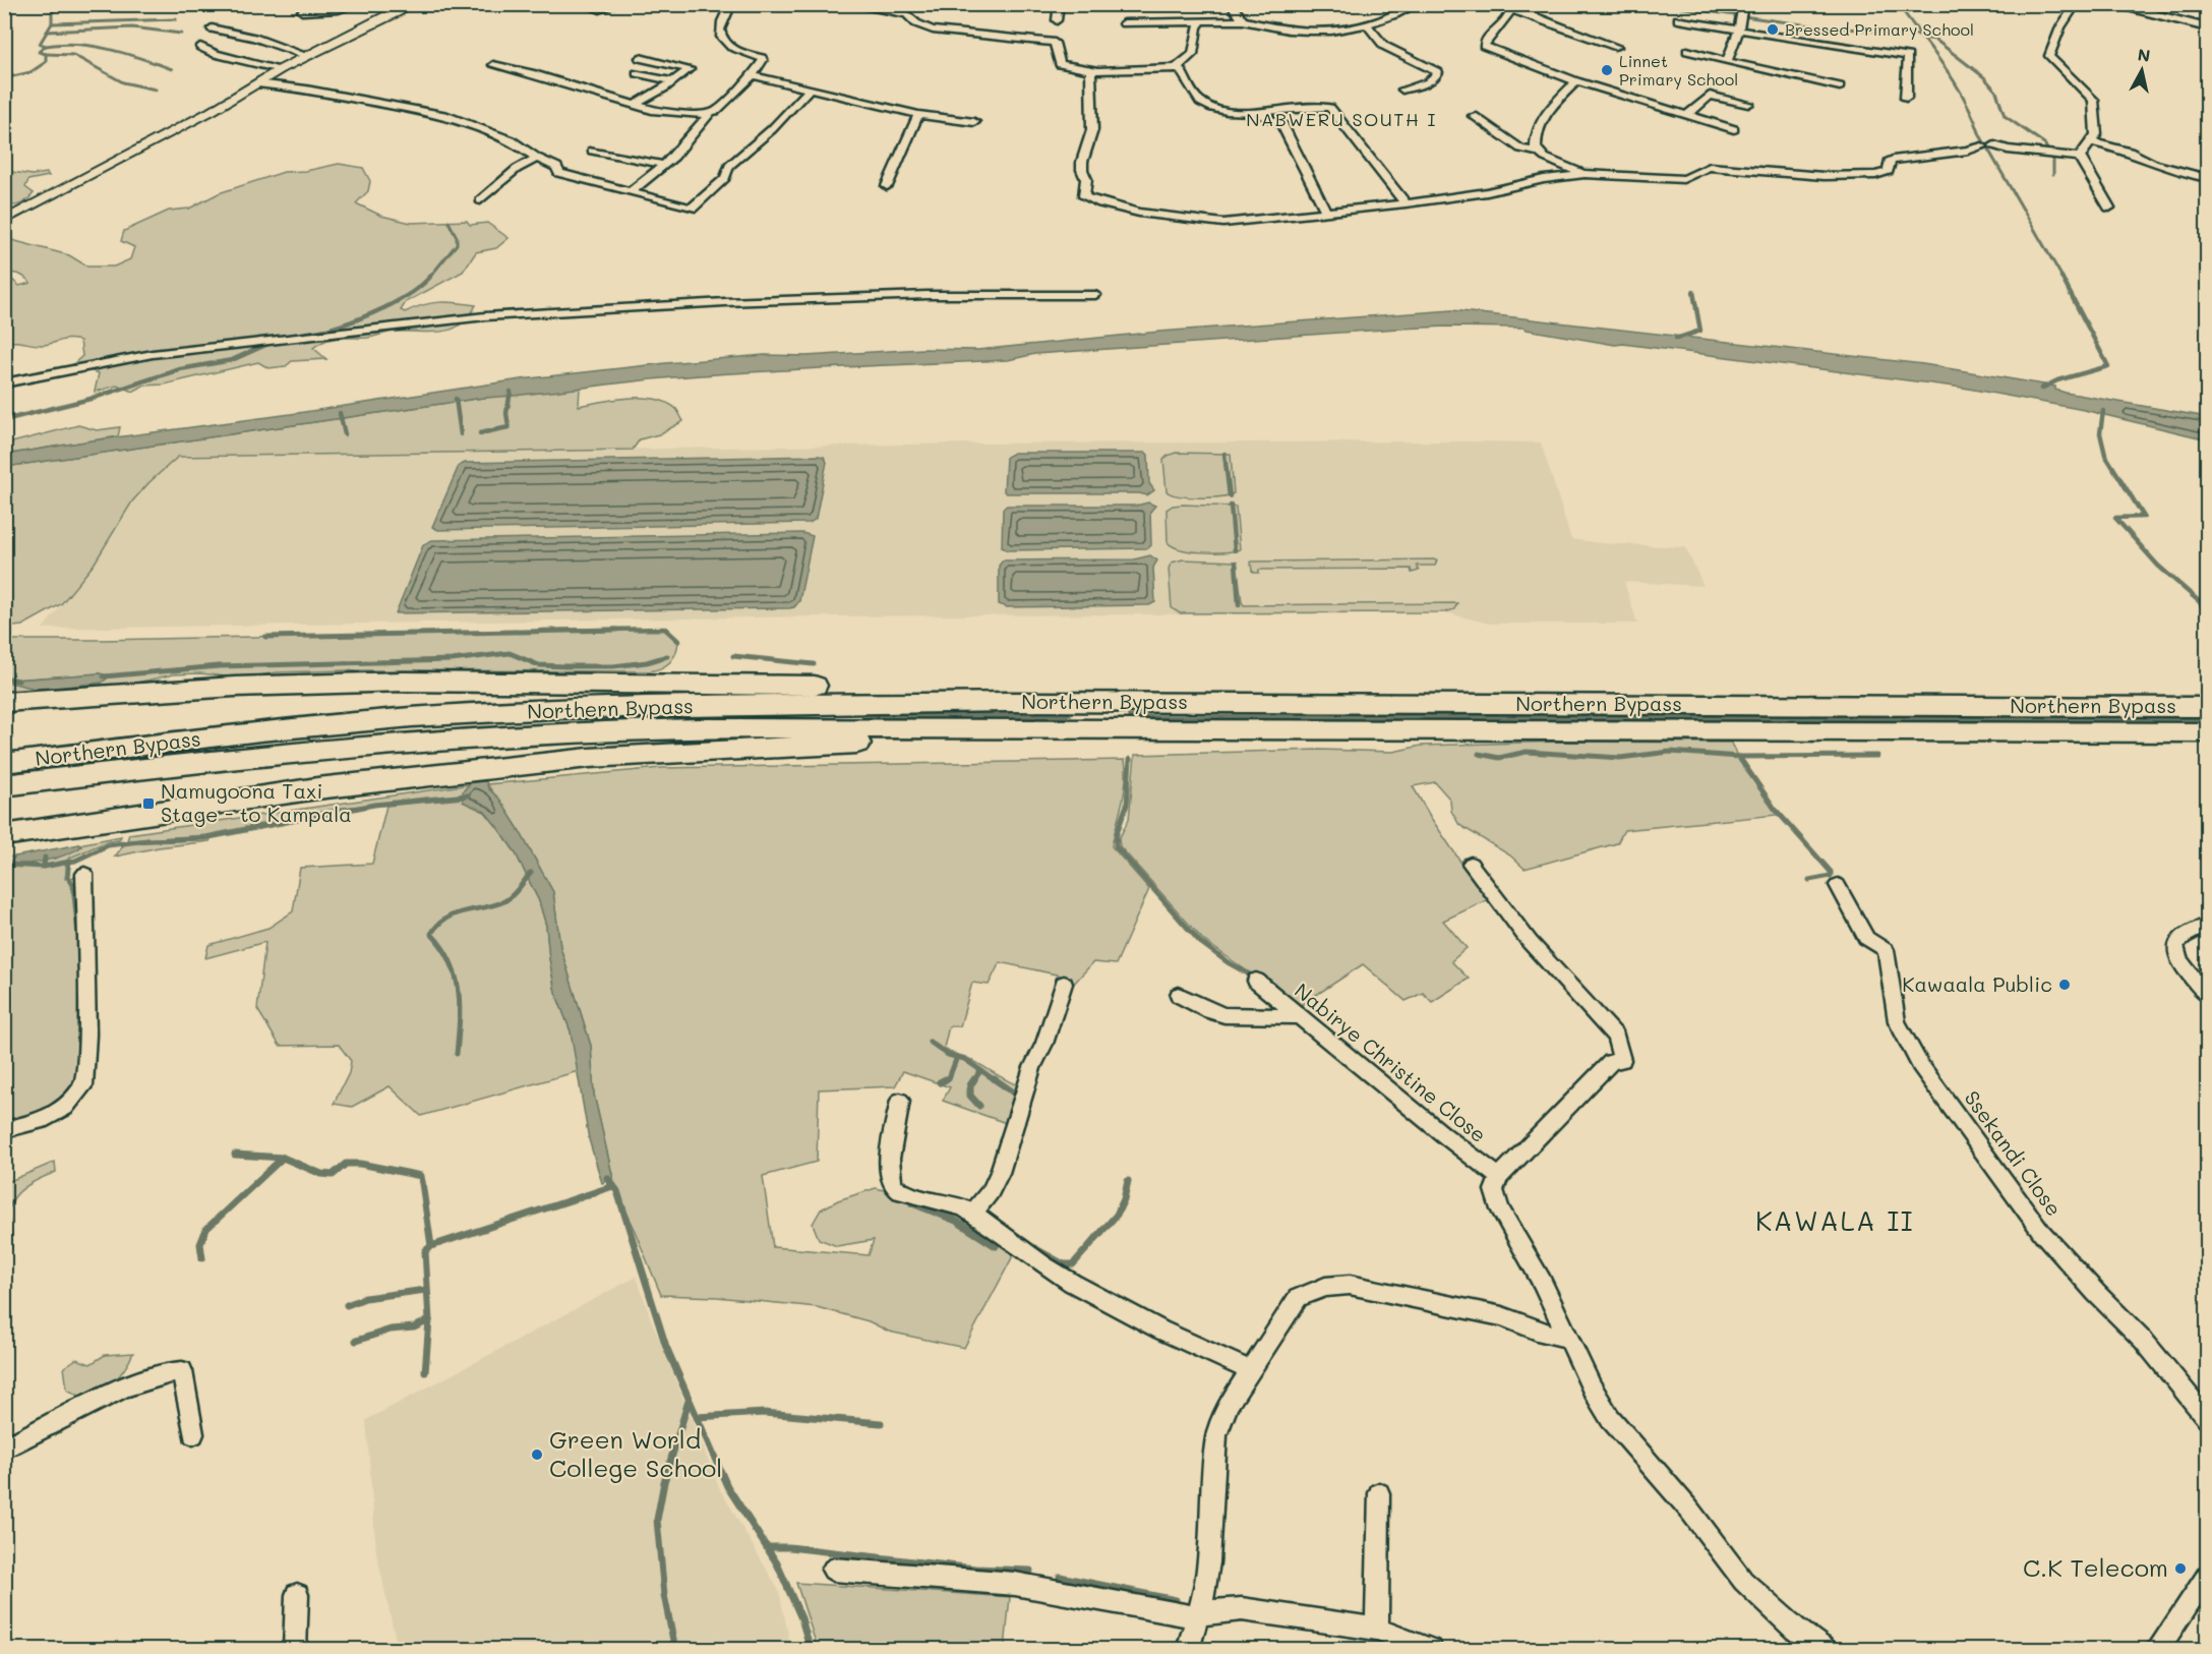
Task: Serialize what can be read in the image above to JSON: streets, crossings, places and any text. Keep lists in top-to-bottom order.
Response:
{
  "streets": {
    "highway": ["Northern Bypass"],
    "street": ["Nabirye Christine Close", "Ssekandi Close"]
  },
  "districts": ["NABWERU SOUTH I", "KAWALA II"],
  "places": {
    "other": [
      "Bressed Primary School",
      "Linnet Primary School",
      "Kawaala Public",
      "Green World College School",
      "C.K Telecom"
    ],
    "transit": ["Namugoona Taxi Stage - to Kampala"]
  },
  "north": "top"
}
